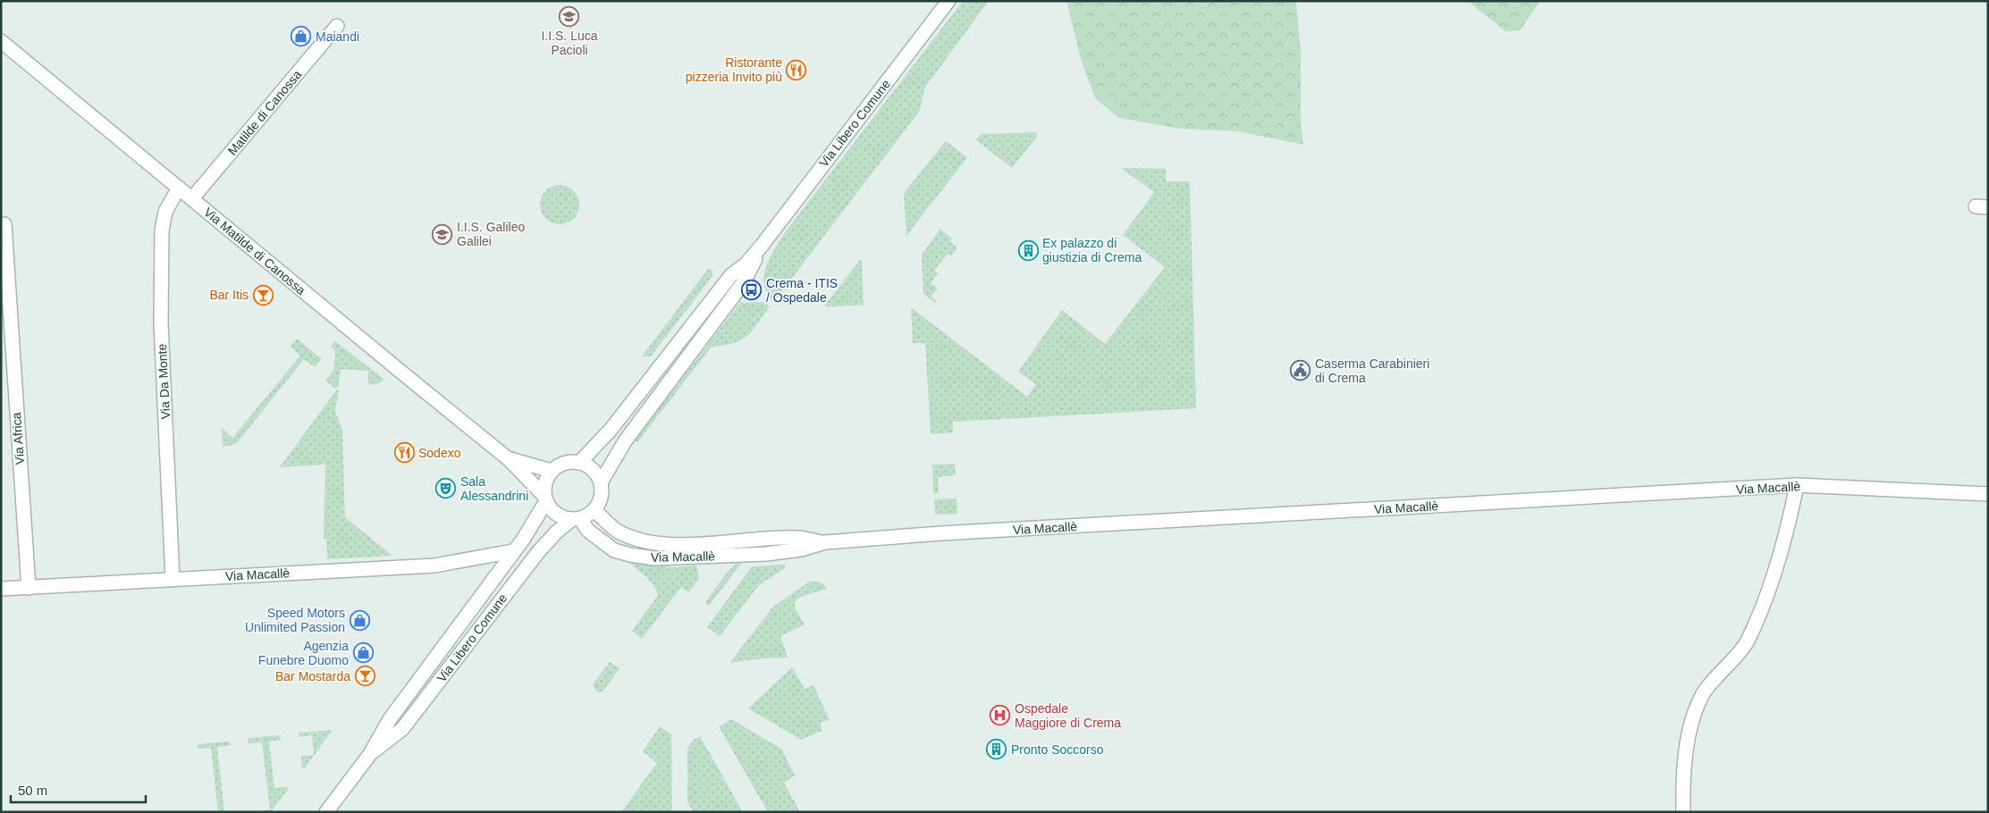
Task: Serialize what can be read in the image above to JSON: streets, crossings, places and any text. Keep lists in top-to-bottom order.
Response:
{
  "streets": {
    "street": [
      "Matilde di Canossa",
      "Via Libero Comune",
      "Via Matilde di Canossa",
      "Via Da Monte",
      "Via Africa",
      "Via Macallè"
    ]
  },
  "crossings": [
    ["Matilde di Canossa", "Via Matilde di Canossa"],
    ["Via Libero Comune", "Via Matilde di Canossa"],
    ["Via Libero Comune", "Via Macallè"],
    ["Via Matilde di Canossa", "Via Da Monte"],
    ["Via Matilde di Canossa", "Via Macallè"],
    ["Via Da Monte", "Via Macallè"],
    ["Via Africa", "Via Macallè"]
  ],
  "places": {
    "school or university": ["I.I.S. Luca Pacioli", "I.I.S. Galileo Galilei"],
    "shop": ["Maiandi", "Speed Motors Unlimited Passion", "Agenzia Funebre Duomo"],
    "restaurant": ["Ristorante pizzeria Invito più", "Sodexo"],
    "building": ["Ex palazzo di giustizia di Crema", "Pronto Soccorso"],
    "bus stop": ["Crema - ITIS / Ospedale"],
    "bar": ["Bar Itis", "Bar Mostarda"],
    "public building": ["Caserma Carabinieri di Crema"],
    "theatre": ["Sala Alessandrini"],
    "hospital": ["Ospedale Maggiore di Crema"]
  },
  "scale_bar": "50 m"
}
